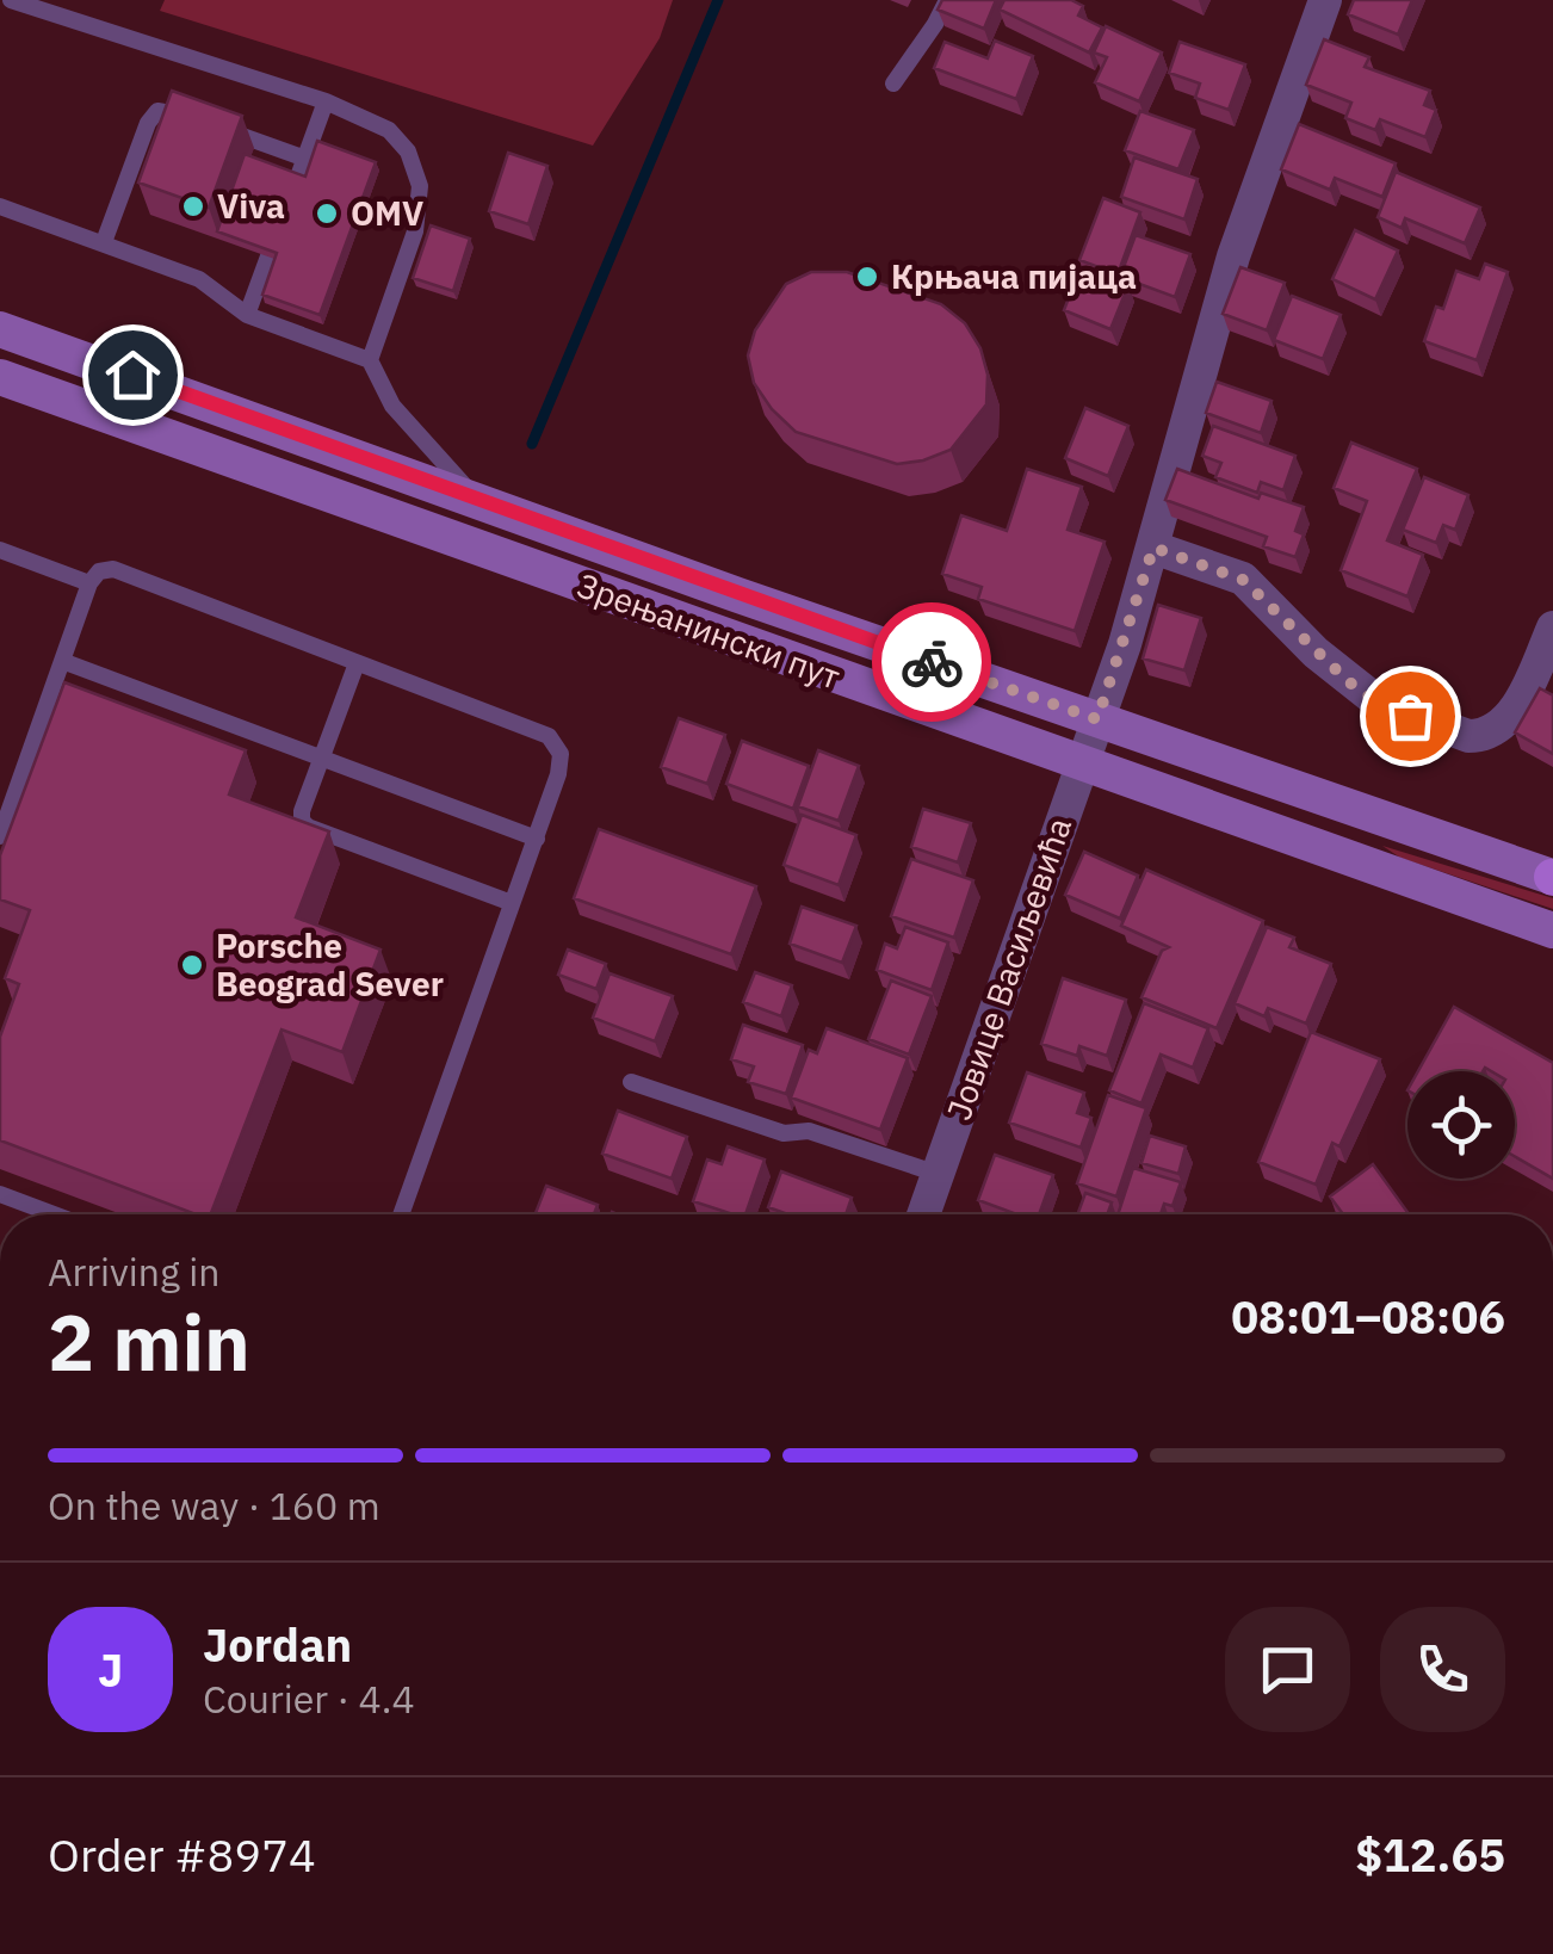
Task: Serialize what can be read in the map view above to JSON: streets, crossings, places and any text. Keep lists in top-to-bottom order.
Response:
{
  "streets": {
    "main road": ["Зрењанински пут"],
    "street": ["Јовице Васиљевића"]
  },
  "crossings": [
    ["Зрењанински пут", "Јовице Васиљевића"]
  ],
  "places": [
    "Viva",
    "OMV",
    "Крњача пијаца",
    "Porsche Beograd Sever"
  ],
  "page": {
    "heading": ["2 min", "Arriving in", "08:01–08:06"],
    "panel": [
      "Jordan",
      "Courier · 4.4",
      "Order #8974",
      "$12.65"
    ],
    "bar": "On the way · 160 m",
    "round": "J"
  }
}
